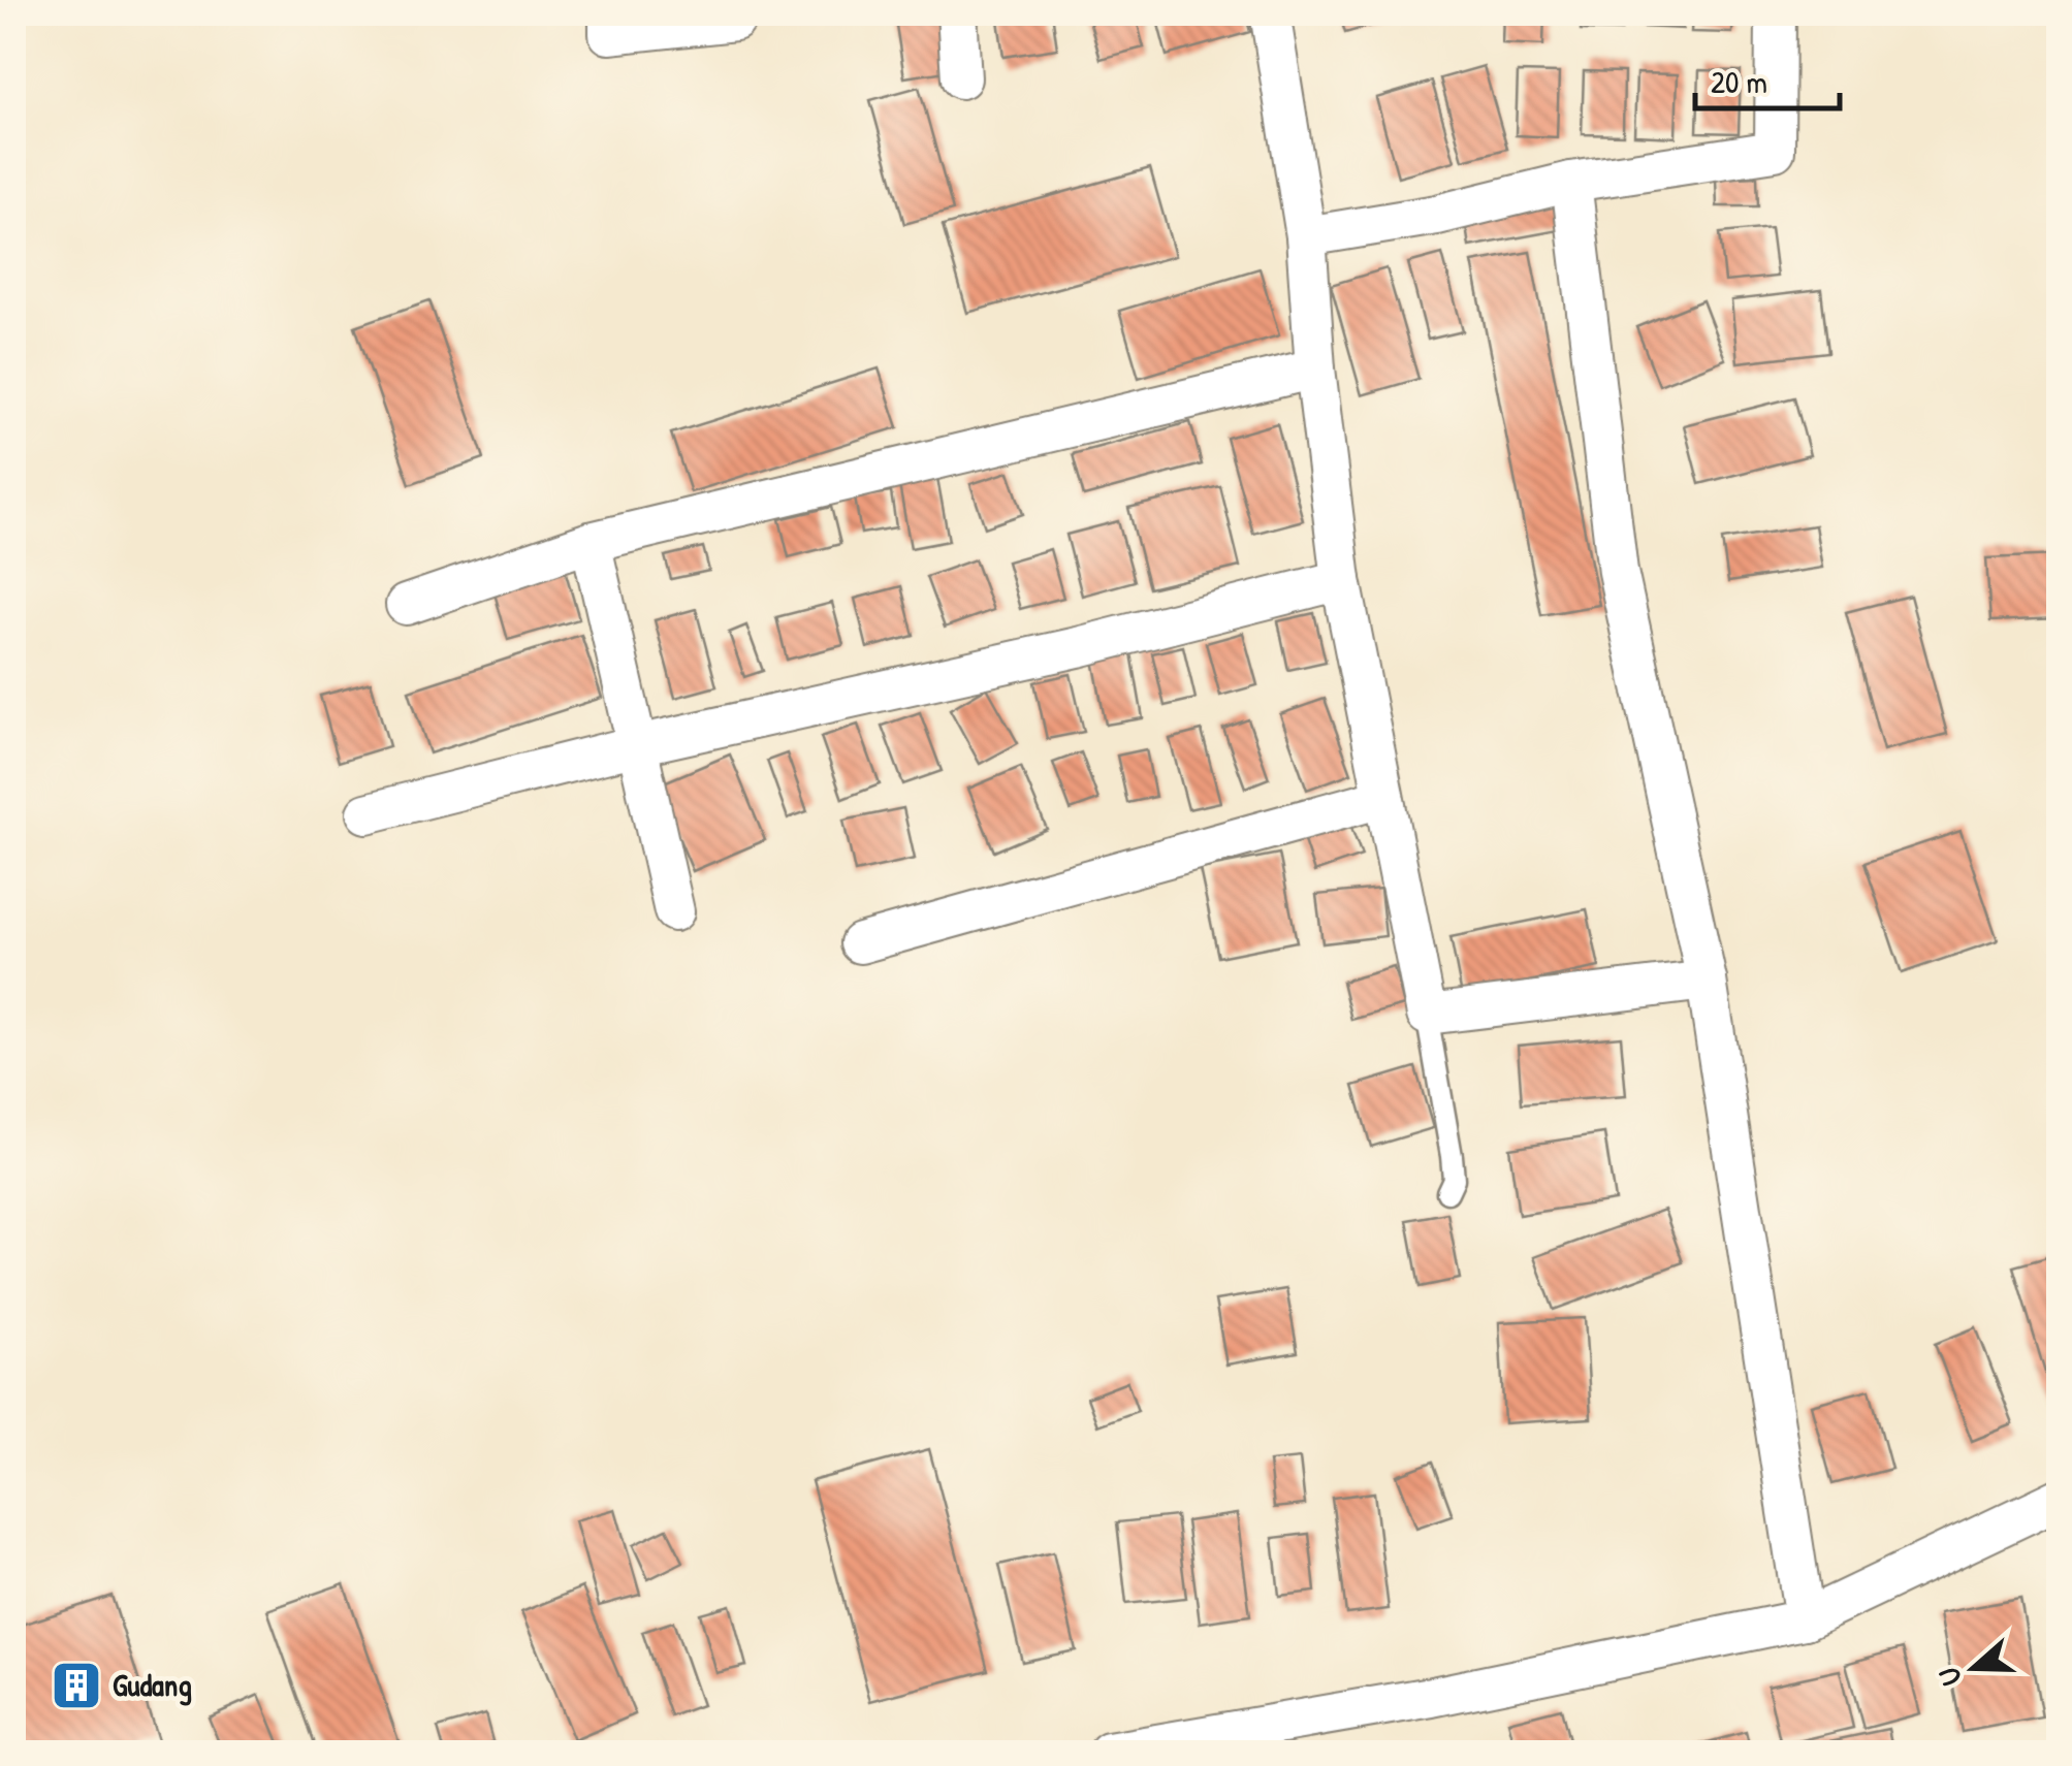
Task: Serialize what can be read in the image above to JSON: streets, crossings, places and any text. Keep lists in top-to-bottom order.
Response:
{
  "places": {
    "building": ["Gudang"]
  },
  "scale_bar": "20 m",
  "north": "left"
}
